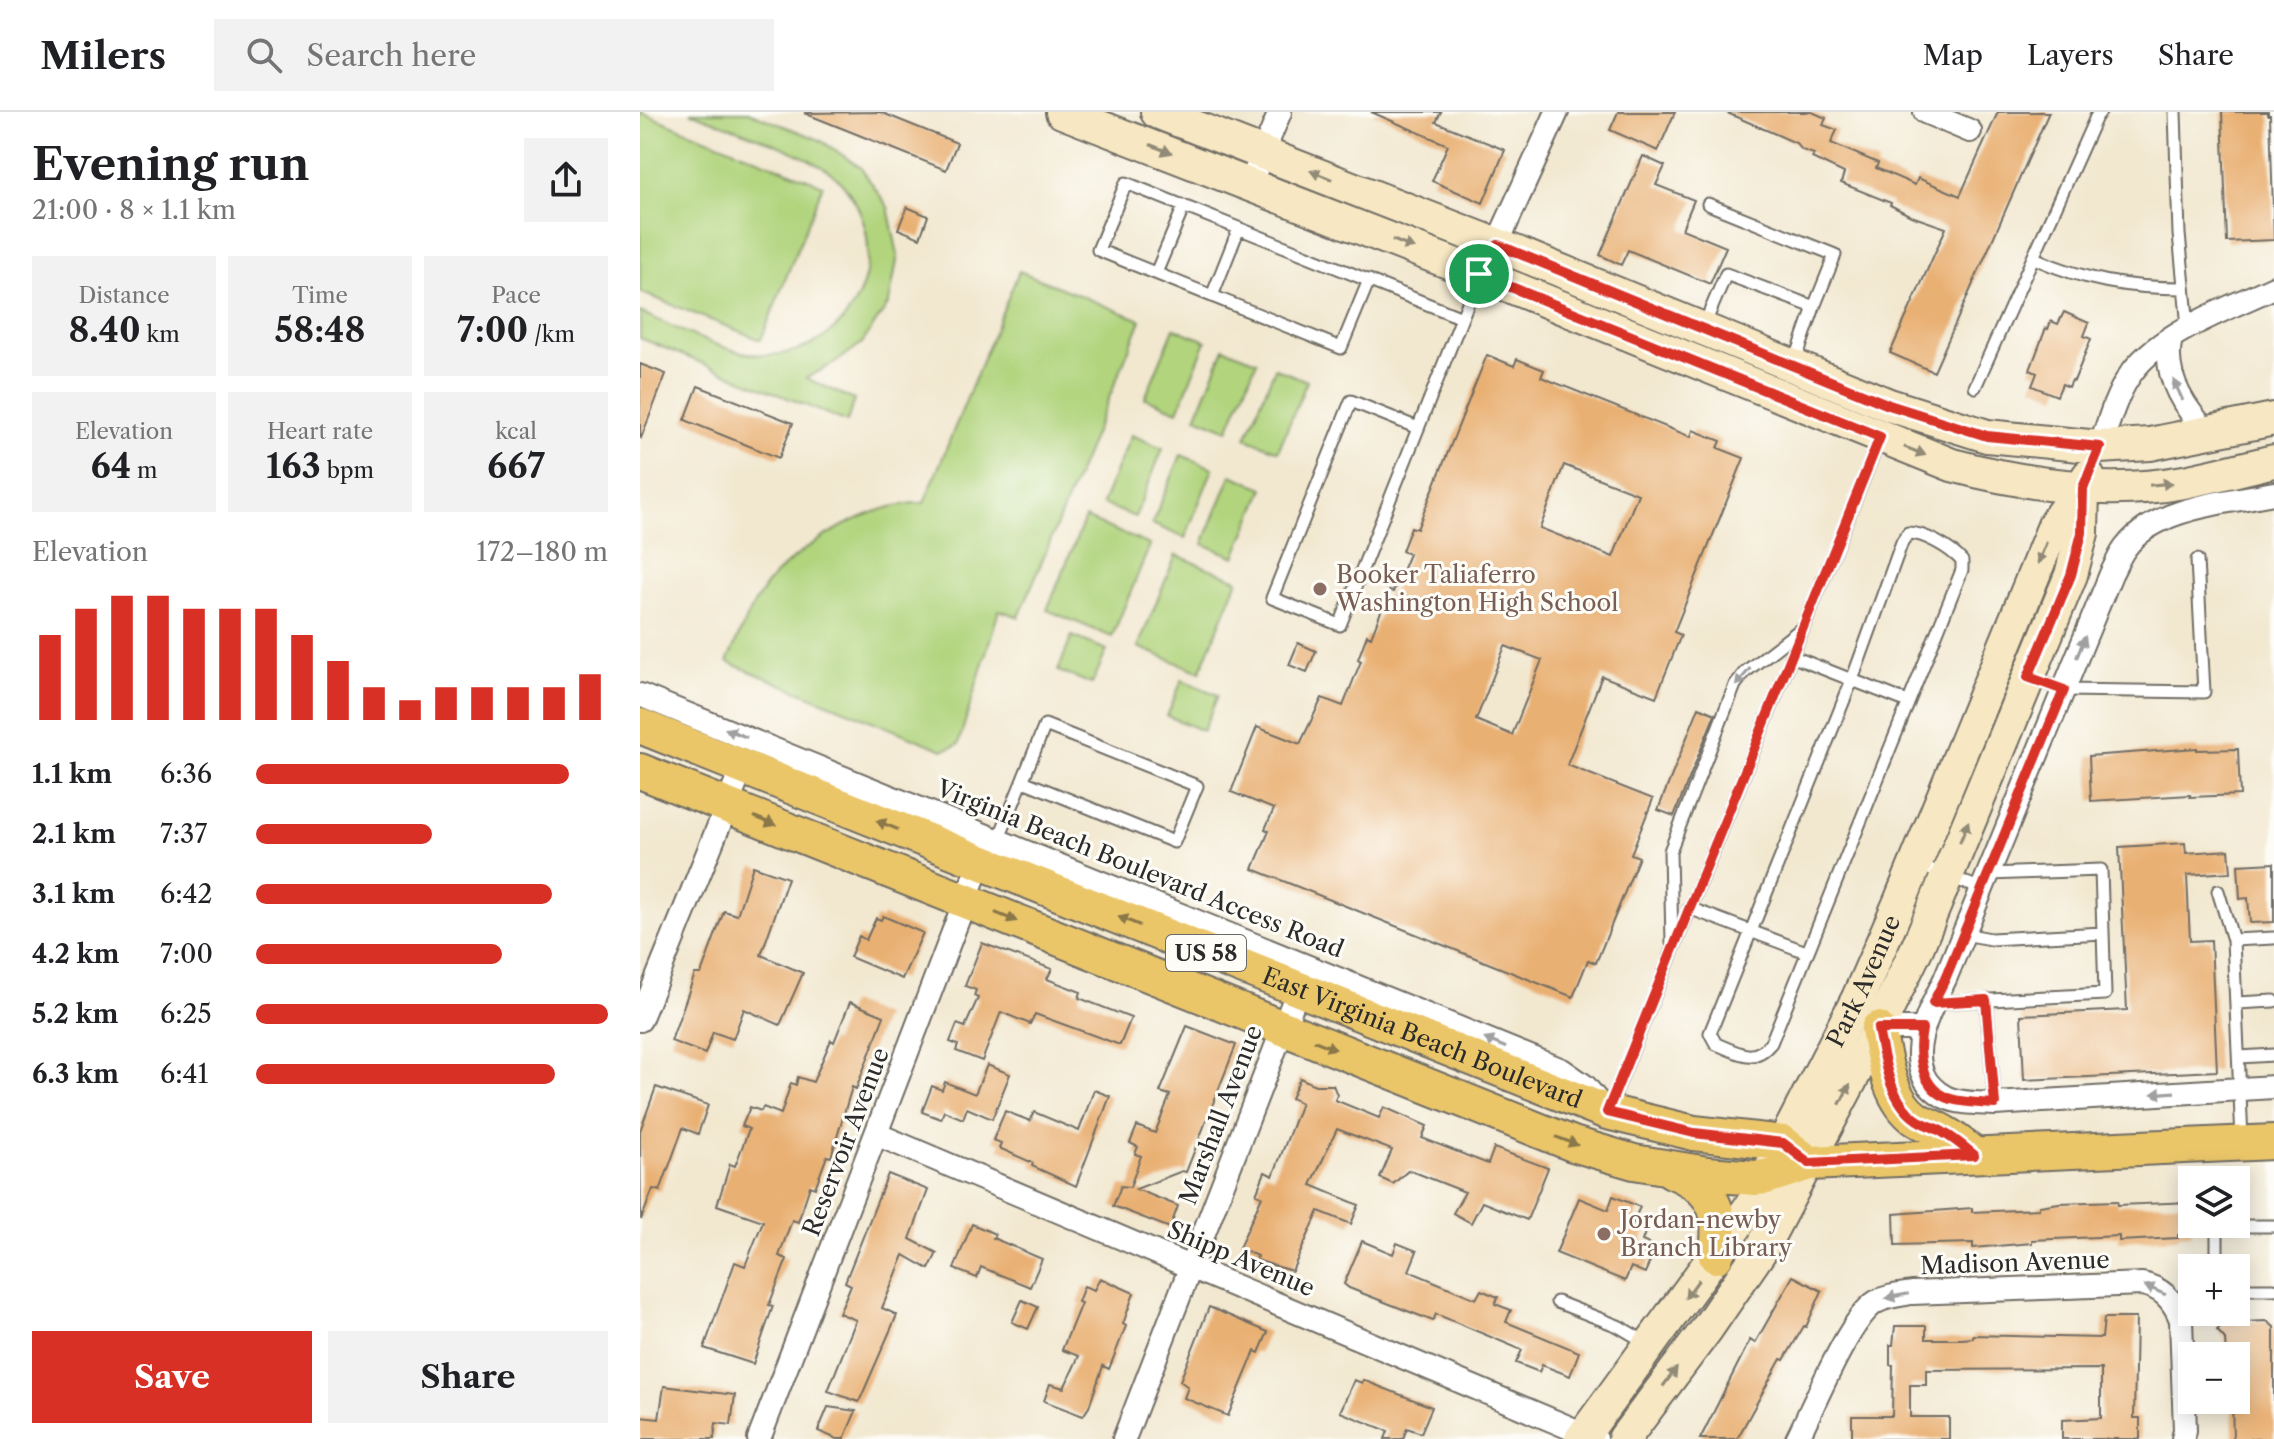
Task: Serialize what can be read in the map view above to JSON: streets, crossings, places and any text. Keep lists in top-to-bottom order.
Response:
{
  "streets": {
    "main road": ["US 58", "Park Avenue", "East Virginia Beach Boulevard"],
    "street": [
      "Virginia Beach Boulevard Access Road",
      "Marshall Avenue",
      "Reservoir Avenue",
      "Shipp Avenue",
      "Madison Avenue"
    ]
  },
  "crossings": [
    ["Virginia Beach Boulevard Access Road", "East Virginia Beach Boulevard"],
    ["Virginia Beach Boulevard Access Road", "Reservoir Avenue"],
    ["Park Avenue", "East Virginia Beach Boulevard"],
    ["East Virginia Beach Boulevard", "Marshall Avenue"],
    ["East Virginia Beach Boulevard", "Reservoir Avenue"],
    ["Marshall Avenue", "Shipp Avenue"],
    ["Reservoir Avenue", "Shipp Avenue"]
  ],
  "one_way": ["Virginia Beach Boulevard Access Road"],
  "places": ["Booker Taliaferro Washington High School", "Jordan-newby Branch Library"],
  "page": {
    "header": "Milers",
    "search": "Search here",
    "nav": ["Map", "Layers", "Share"],
    "heading": ["Evening run", "21:00 · 8 × 1.1 km"],
    "stats": [
      ["Distance", "8.40 km"],
      ["Time", "58:48"],
      ["Pace", "7:00 /km"],
      ["Elevation", "64 m"],
      ["Heart rate", "163 bpm"],
      ["kcal", "667"]
    ],
    "chart": ["Elevation", "172–180 m"],
    "list": [
      {
        "name": "1.1 km",
        "note": "6:36"
      },
      {
        "name": "2.1 km",
        "note": "7:37"
      },
      {
        "name": "3.1 km",
        "note": "6:42"
      },
      {
        "name": "4.2 km",
        "note": "7:00"
      },
      {
        "name": "5.2 km",
        "note": "6:25"
      },
      {
        "name": "6.3 km",
        "note": "6:41"
      }
    ],
    "map_buttons": ["+", "−"],
    "buttons": ["Save", "Share"]
  }
}
